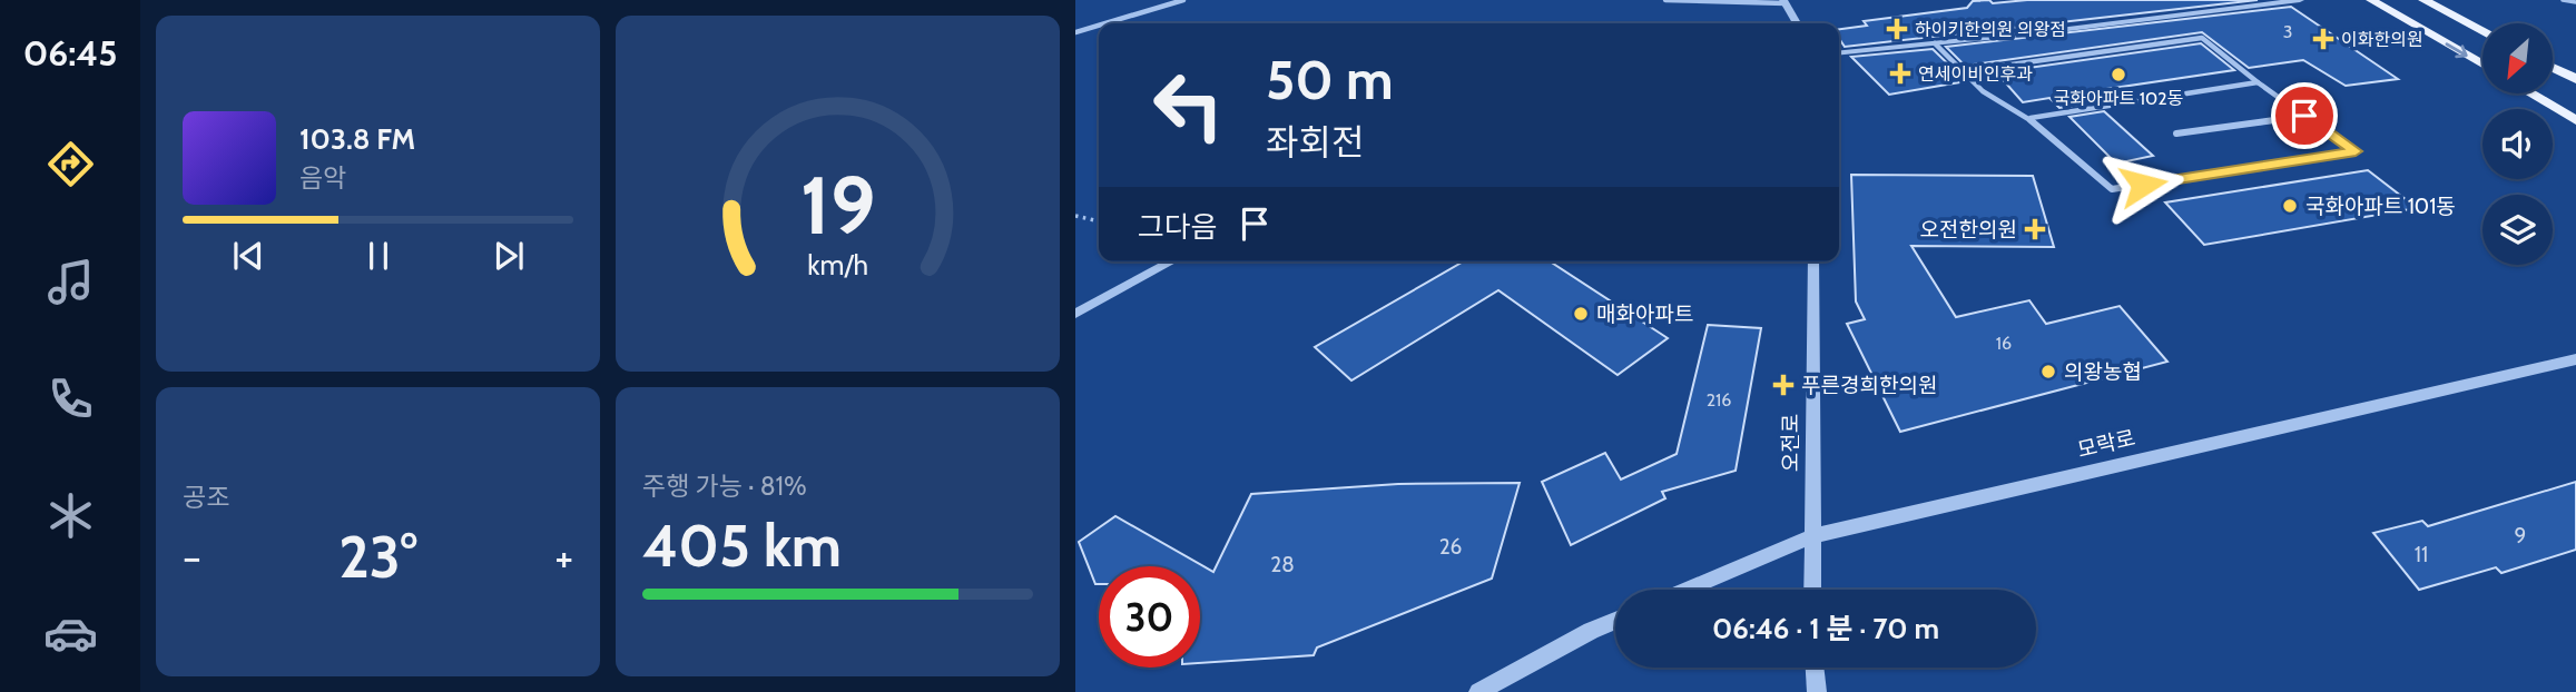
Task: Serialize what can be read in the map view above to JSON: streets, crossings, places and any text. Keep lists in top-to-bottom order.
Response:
{
  "streets": {
    "street": ["오전로", "모락로"]
  },
  "crossings": [
    ["오전로", "모락로"]
  ],
  "places": {
    "health": [
      "하이키한의원 의왕점",
      "이화한의원",
      "연세이비인후과",
      "오전한의원",
      "푸른경희한의원"
    ],
    "other": [
      "국화아파트 102동",
      "국화아파트 101동",
      "매화아파트",
      "의왕농협"
    ]
  },
  "house_numbers": [
    "3",
    "16",
    "216",
    "9",
    "26",
    "11",
    "28"
  ],
  "north": "bottom left",
  "page": {
    "tabs": "06:45",
    "turn": ["50 m", "좌회전"],
    "song": ["103.8 FM", "음악"],
    "then": "그다음",
    "tile": [
      "공조",
      ["주행 가능 · 81%", "405 km"]
    ],
    "heat": ["−", "23°", "+"],
    "limit": "30",
    "trip": "06:46 · 1 분 · 70 m",
    "gauge": ["19", "km/h"]
  }
}
